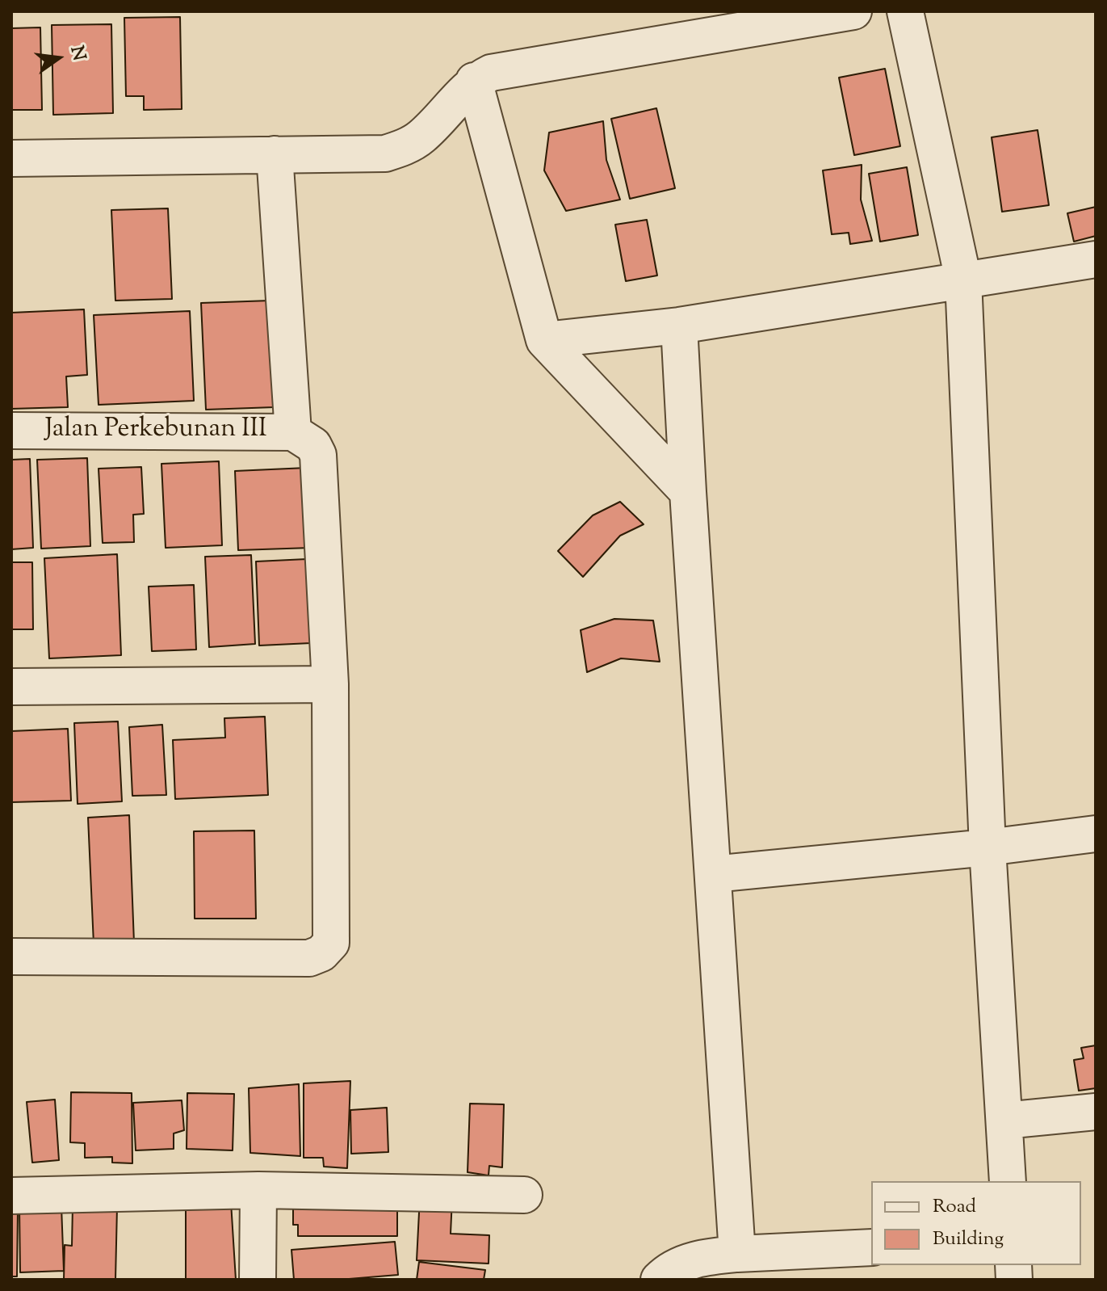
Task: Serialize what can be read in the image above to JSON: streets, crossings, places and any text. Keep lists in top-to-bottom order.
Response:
{
  "streets": {
    "street": ["Jalan Perkebunan III"]
  },
  "legend": ["Road", "Building"],
  "north": "right"
}
